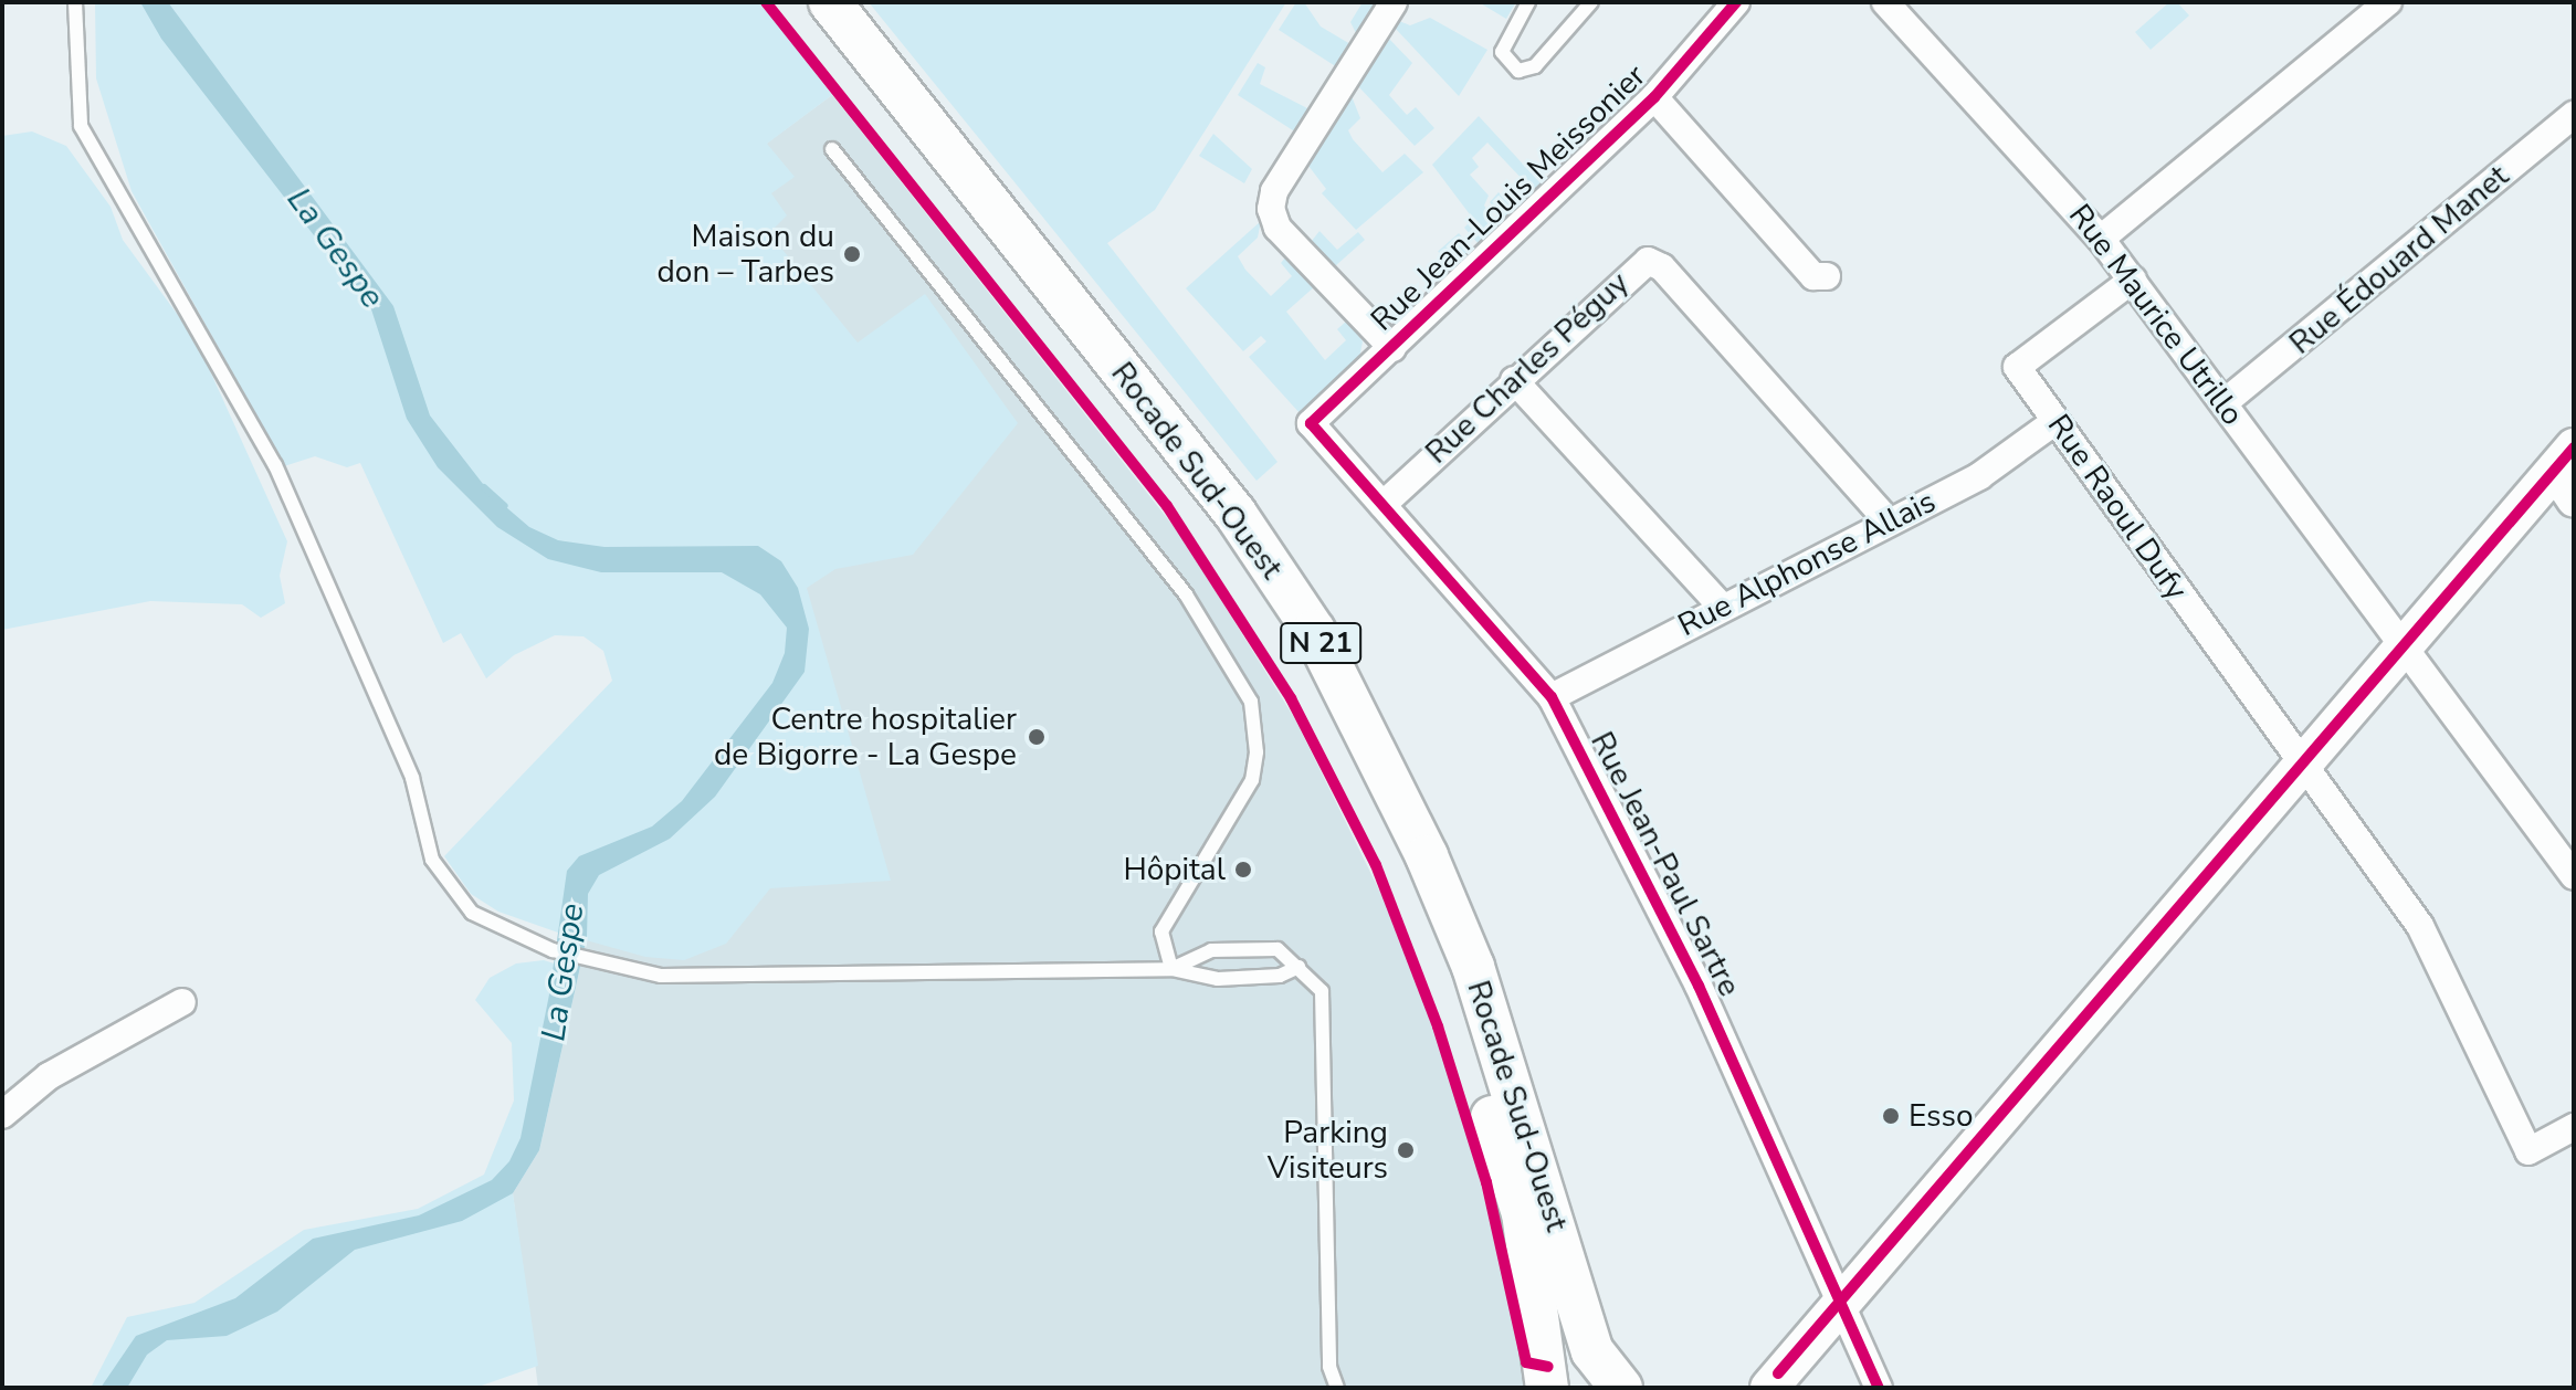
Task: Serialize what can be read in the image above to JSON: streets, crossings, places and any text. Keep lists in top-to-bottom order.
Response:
{
  "streets": {
    "main road": ["Rocade Sud-Ouest", "N 21"],
    "street": [
      "Rue Jean-Louis Meissonier",
      "Rue Édouard Manet",
      "Rue Maurice Utrillo",
      "Rue Charles Péguy",
      "Rue Raoul Dufy",
      "Rue Alphonse Allais",
      "Rue Jean-Paul Sartre"
    ]
  },
  "crossings": [
    ["Rue Jean-Louis Meissonier", "Rue Jean-Paul Sartre"],
    ["Rue Édouard Manet", "Rue Maurice Utrillo"],
    ["Rue Maurice Utrillo", "Rue Raoul Dufy"],
    ["Rue Charles Péguy", "Rue Alphonse Allais"],
    ["Rue Charles Péguy", "Rue Jean-Paul Sartre"],
    ["Rue Raoul Dufy", "Rue Alphonse Allais"],
    ["Rue Alphonse Allais", "Rue Jean-Paul Sartre"]
  ],
  "water": ["La Gespe"],
  "places": [
    "Maison du don – Tarbes",
    "Centre hospitalier de Bigorre - La Gespe",
    "Hôpital",
    "Esso",
    "Parking Visiteurs"
  ]
}
